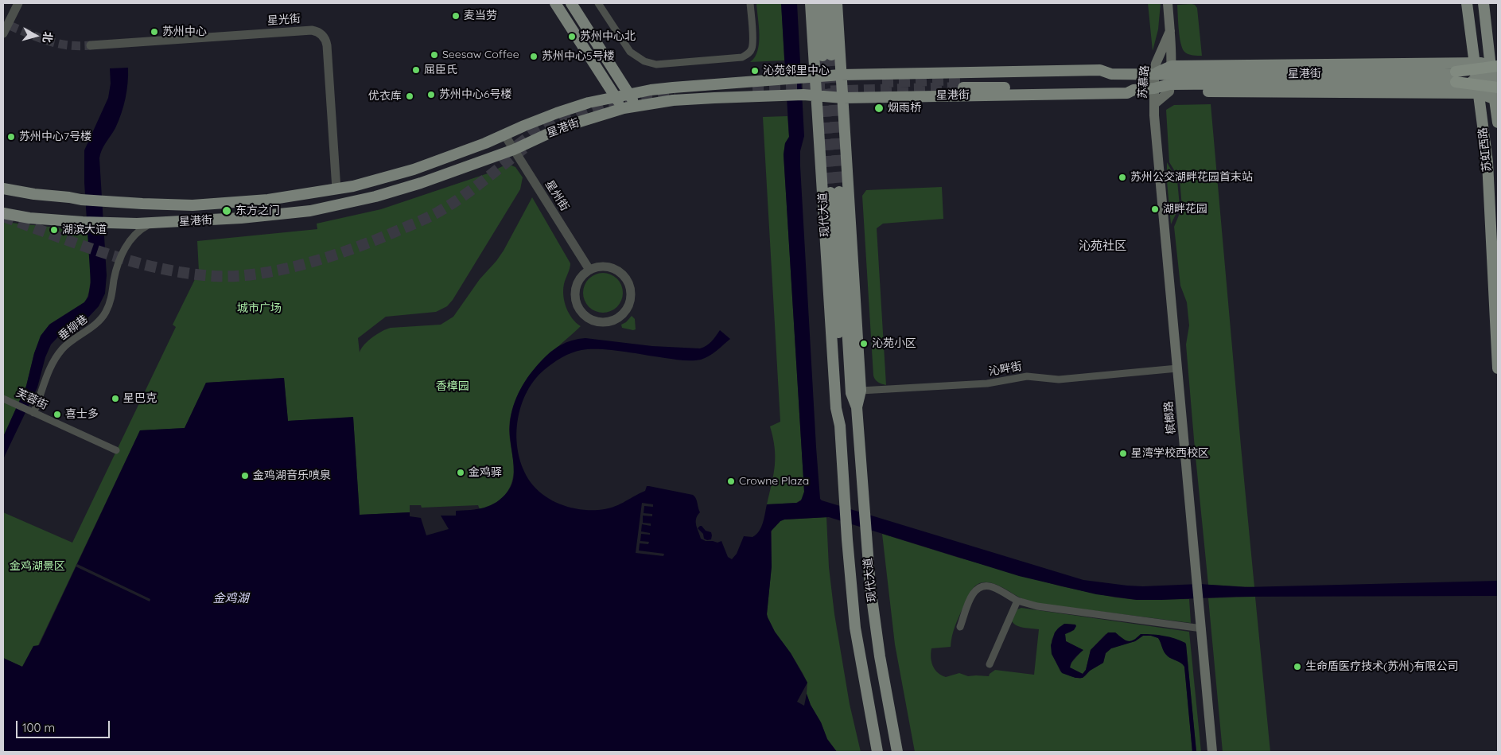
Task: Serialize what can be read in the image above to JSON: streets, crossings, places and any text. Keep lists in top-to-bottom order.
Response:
{
  "streets": {
    "main road": [
      "星港街",
      "苏慕路",
      "苏虹西路",
      "现代大道",
      "槟榔路"
    ],
    "street": [
      "星光街",
      "星州街",
      "垂柳巷",
      "沁畔街",
      "芙蓉街"
    ]
  },
  "crossings": [
    ["星光街", "星港街"],
    ["星港街", "苏慕路"],
    ["星港街", "星州街"],
    ["星港街", "现代大道"],
    ["星港街", "垂柳巷"],
    ["苏慕路", "槟榔路"],
    ["现代大道", "沁畔街"],
    ["垂柳巷", "芙蓉街"],
    ["沁畔街", "槟榔路"]
  ],
  "districts": ["沁苑社区"],
  "water": ["金鸡湖"],
  "parks": ["城市广场", "香樟园", "金鸡湖景区"],
  "places": [
    "麦当劳",
    "苏州中心",
    "苏州中心北",
    "Seesaw Coffee",
    "苏州中心5号楼",
    "屈臣氏",
    "沁苑邻里中心",
    "苏州中心6号楼",
    "优衣库",
    "烟雨桥",
    "苏州中心7号楼",
    "苏州公交湖畔花园首末站",
    "湖畔花园",
    "东方之门",
    "湖滨大道",
    "沁苑小区",
    "星巴克",
    "喜士多",
    "星湾学校西校区",
    "金鸡驿",
    "金鸡湖音乐喷泉",
    "Crowne Plaza",
    "生命盾医疗技术(苏州)有限公司"
  ],
  "scale_bar": "100 m",
  "north": "right"
}
